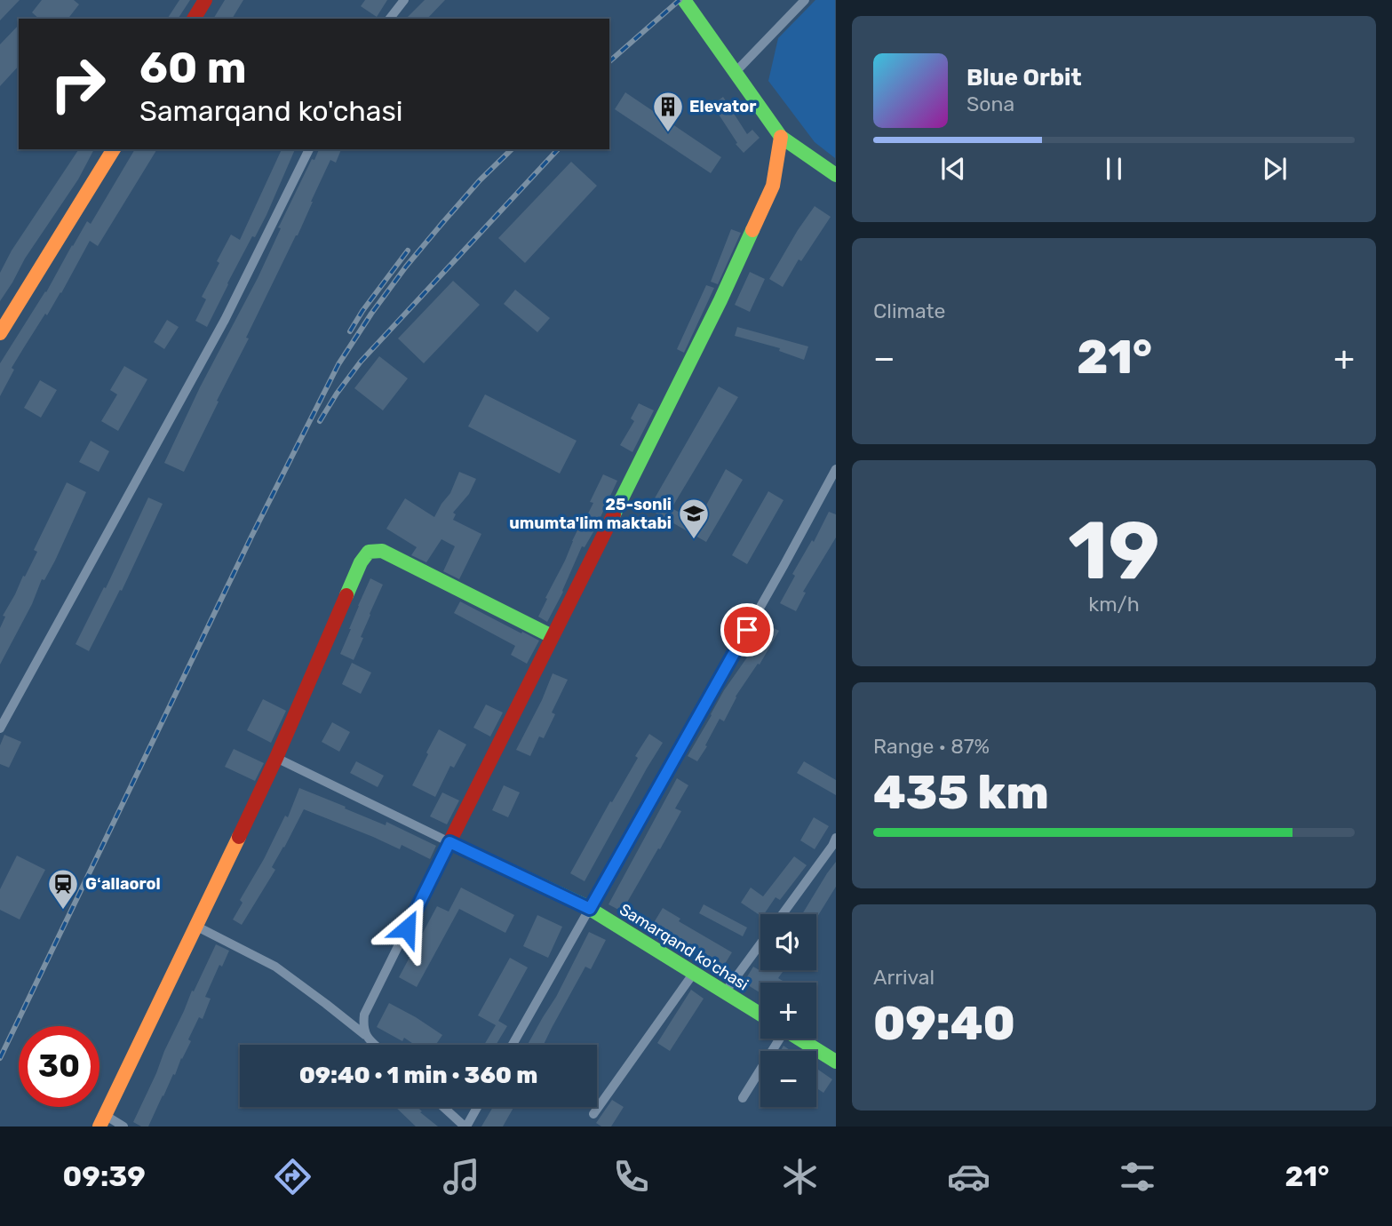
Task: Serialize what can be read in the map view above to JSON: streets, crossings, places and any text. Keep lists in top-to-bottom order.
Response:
{
  "streets": {
    "street": ["Samarqand ko'chasi"]
  },
  "places": {
    "building": ["Elevator"],
    "school or university": ["25-sonli umumta'lim maktabi"],
    "station": ["Gʻallaorol"]
  },
  "page": {
    "turn": ["60 m", "Samarqand ko'chasi"],
    "song": ["Blue Orbit", "Sona"],
    "tile": [
      "Climate",
      ["19", "km/h"],
      ["Range · 87%", "435 km"],
      ["Arrival", "09:40"]
    ],
    "heat": ["−", "21°", "+"],
    "map_buttons": ["+", "−"],
    "limit": "30",
    "trip": "09:40 · 1 min · 360 m",
    "tabs": ["09:39", "21°"]
  }
}
